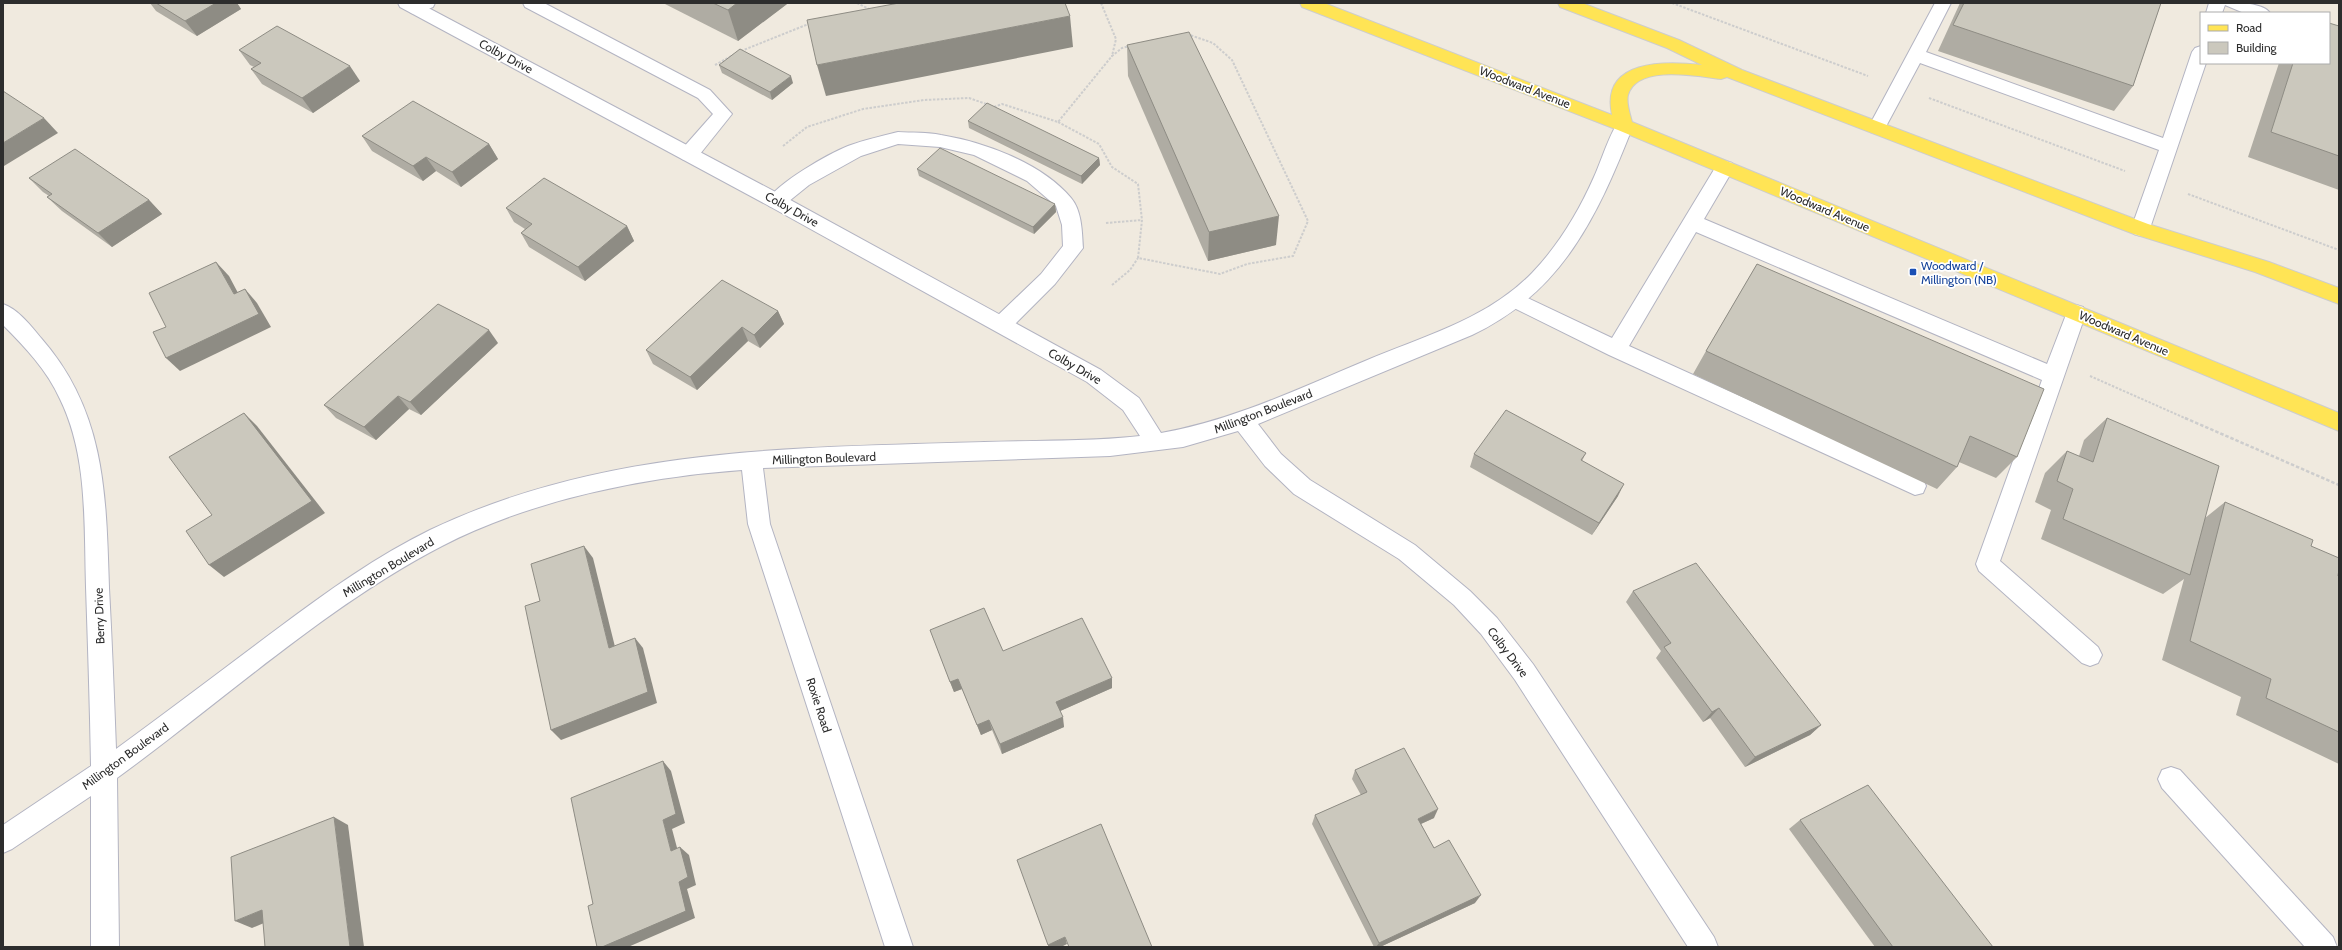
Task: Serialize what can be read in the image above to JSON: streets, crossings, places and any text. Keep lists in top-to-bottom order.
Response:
{
  "streets": {
    "main road": ["Woodward Avenue"],
    "street": [
      "Colby Drive",
      "Millington Boulevard",
      "Berry Drive",
      "Roxie Road"
    ]
  },
  "crossings": [
    ["Colby Drive", "Millington Boulevard"],
    ["Woodward Avenue", "Millington Boulevard"],
    ["Millington Boulevard", "Berry Drive"],
    ["Millington Boulevard", "Roxie Road"]
  ],
  "places": {
    "transit": ["Woodward / Millington (NB)"]
  },
  "legend": ["Road", "Building"]
}
